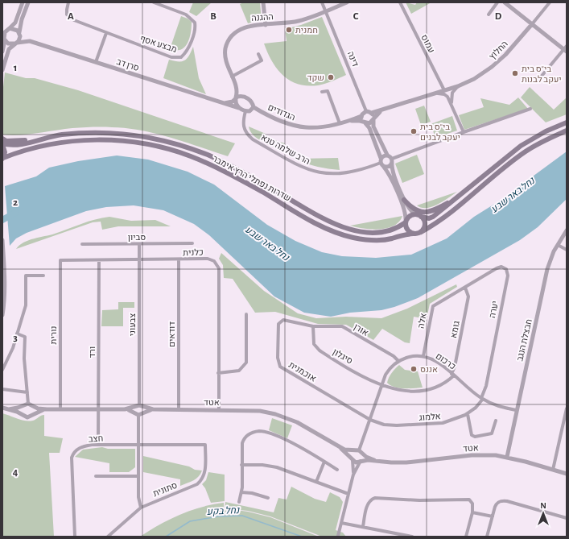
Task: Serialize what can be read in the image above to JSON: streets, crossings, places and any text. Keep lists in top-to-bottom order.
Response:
{
  "streets": {
    "main road": ["שדרות נפתלי הרץ אימבר"],
    "street": [
      "ההגנה",
      "מבצע אסף",
      "עמוס",
      "החלוץ",
      "דינה",
      "סרן דב",
      "הגדודים",
      "הרב שלמה טנא",
      "סביון",
      "כלנית",
      "יערה",
      "אלה",
      "צבעוני",
      "אורן",
      "גומא",
      "דודאים",
      "נורית",
      "חבצלת הנגב",
      "ורד",
      "סיגלון",
      "כרכום",
      "אוכמנית",
      "אטד",
      "אלמוג",
      "חצב",
      "סתונית"
    ]
  },
  "crossings": [
    ["ההגנה", "דינה"],
    ["ההגנה", "סרן דב"],
    ["ההגנה", "הגדודים"],
    ["ההגנה", "הרב שלמה טנא"],
    ["עמוס", "החלוץ"],
    ["דינה", "הגדודים"],
    ["סרן דב", "הגדודים"],
    ["סרן דב", "הרב שלמה טנא"],
    ["הגדודים", "הרב שלמה טנא"],
    ["סביון", "צבעוני"],
    ["כלנית", "צבעוני"],
    ["כלנית", "דודאים"],
    ["כלנית", "נורית"],
    ["כלנית", "ורד"],
    ["כלנית", "אטד"],
    ["יערה", "אלה"],
    ["יערה", "גומא"],
    ["יערה", "כרכום"],
    ["יערה", "אלמוג"],
    ["אלה", "גומא"],
    ["אלה", "כרכום"],
    ["צבעוני", "אטד"],
    ["אורן", "סיגלון"],
    ["אורן", "כרכום"],
    ["אורן", "אוכמנית"],
    ["גומא", "סיגלון"],
    ["גומא", "כרכום"],
    ["דודאים", "אטד"],
    ["נורית", "אטד"],
    ["חבצלת הנגב", "כרכום"],
    ["חבצלת הנגב", "אטד"],
    ["ורד", "אטד"],
    ["ורד", "חצב"],
    ["סיגלון", "כרכום"],
    ["סיגלון", "אוכמנית"],
    ["כרכום", "אלמוג"],
    ["אוכמנית", "אלמוג"],
    ["חצב", "סתונית"]
  ],
  "water": ["נחל באר שבע", "נחל בקע"],
  "places": [
    "חמנית",
    "בי\"ס בית יעקב לבנות",
    "שקד",
    "בי\"ס בית יעקב לבנים",
    "אננס"
  ],
  "north": "top",
  "grid": {
    "columns": [
      "A",
      "B",
      "C",
      "D"
    ],
    "rows": [
      "1",
      "2",
      "3",
      "4"
    ]
  }
}
